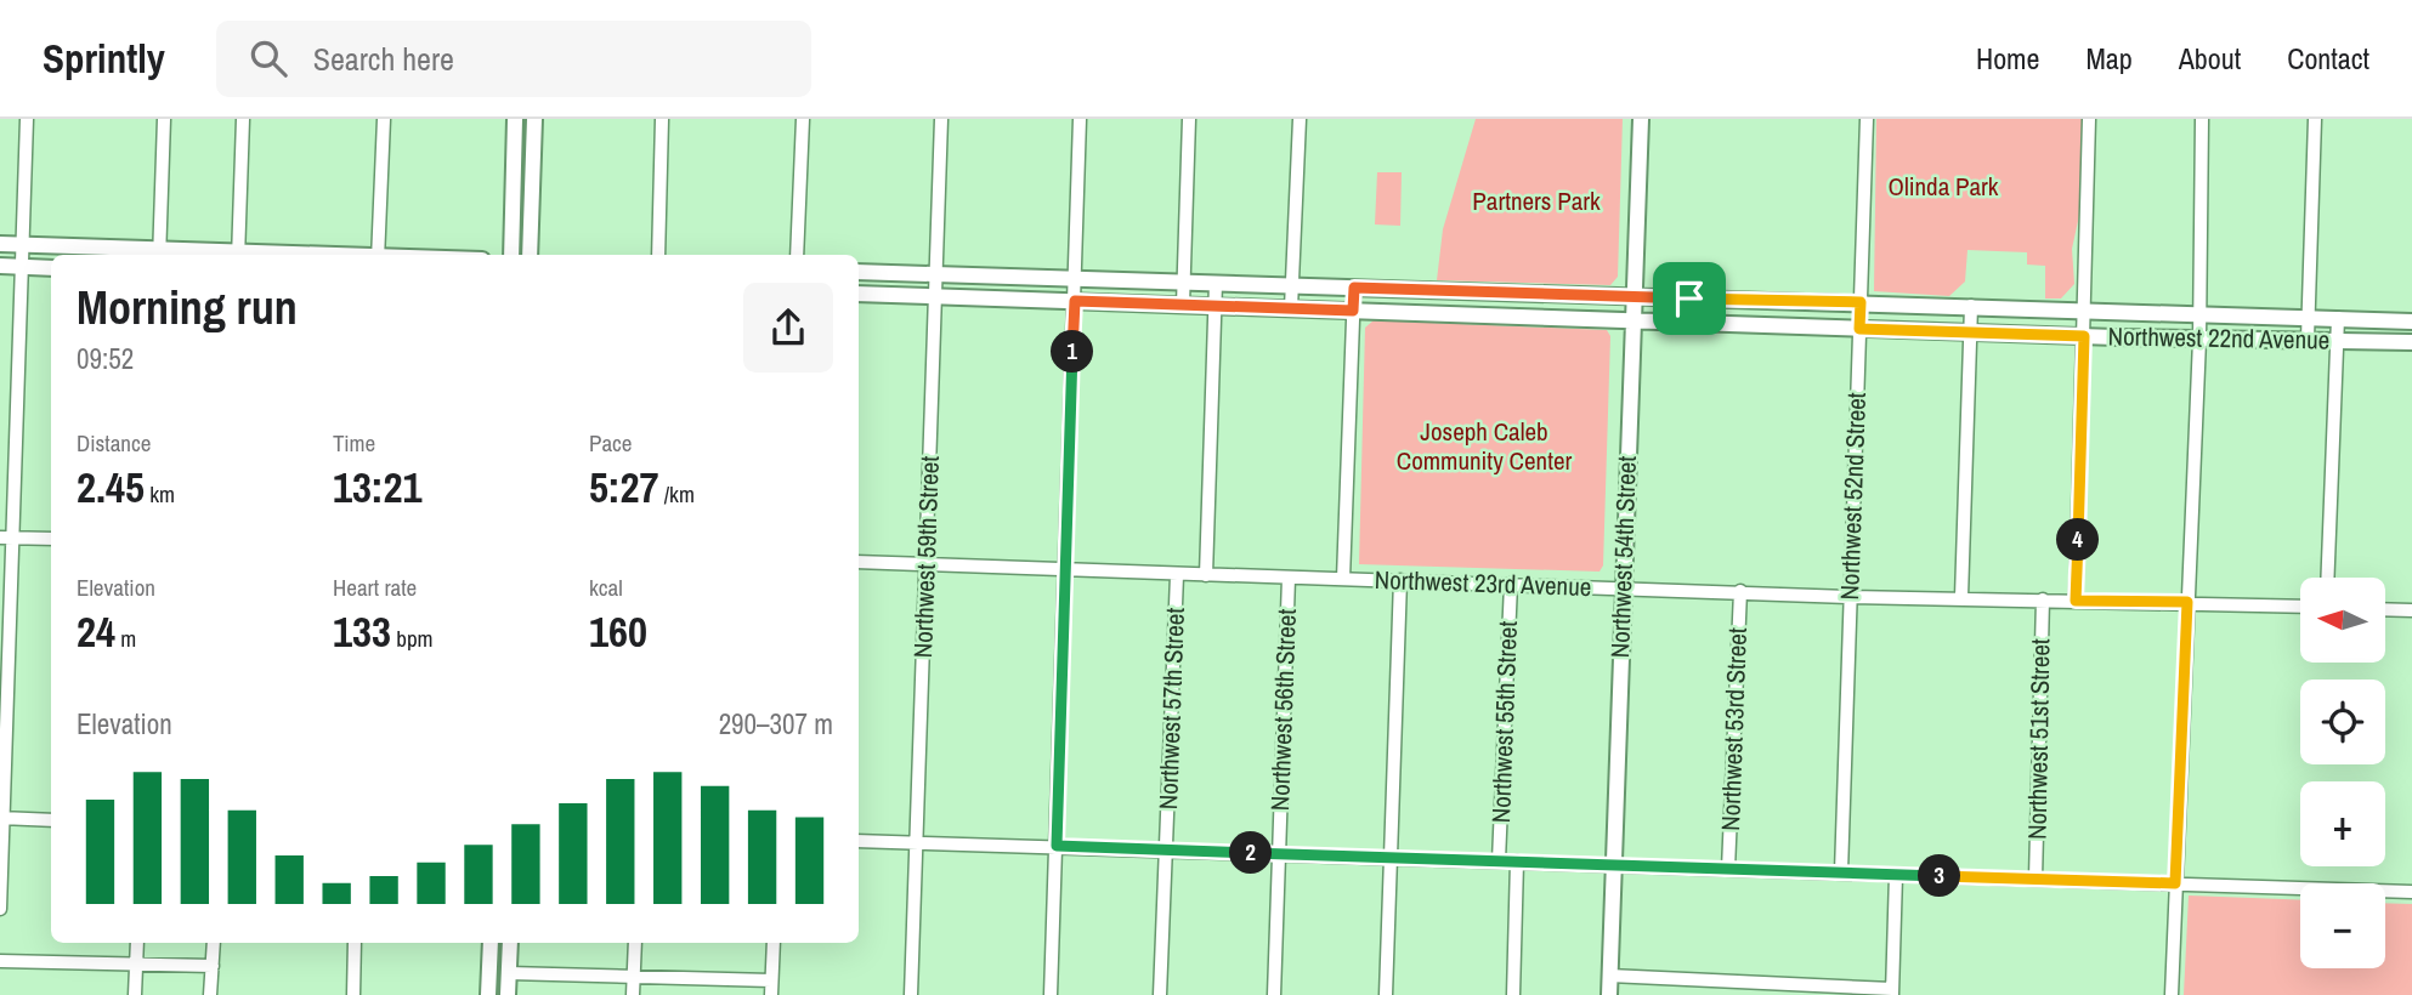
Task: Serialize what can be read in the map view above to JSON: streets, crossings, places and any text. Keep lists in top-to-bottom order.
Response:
{
  "streets": {
    "main road": ["Northwest 22nd Avenue", "Northwest 54th Street"],
    "street": [
      "Northwest 52nd Street",
      "Northwest 59th Street",
      "Northwest 23rd Avenue",
      "Northwest 57th Street",
      "Northwest 56th Street",
      "Northwest 55th Street",
      "Northwest 53rd Street",
      "Northwest 51st Street"
    ]
  },
  "crossings": [
    ["Northwest 22nd Avenue", "Northwest 52nd Street"],
    ["Northwest 22nd Avenue", "Northwest 59th Street"],
    ["Northwest 22nd Avenue", "Northwest 54th Street"],
    ["Northwest 22nd Avenue", "Northwest 57th Street"],
    ["Northwest 52nd Street", "Northwest 23rd Avenue"],
    ["Northwest 59th Street", "Northwest 23rd Avenue"],
    ["Northwest 54th Street", "Northwest 23rd Avenue"],
    ["Northwest 23rd Avenue", "Northwest 57th Street"],
    ["Northwest 23rd Avenue", "Northwest 56th Street"],
    ["Northwest 23rd Avenue", "Northwest 55th Street"],
    ["Northwest 23rd Avenue", "Northwest 53rd Street"],
    ["Northwest 23rd Avenue", "Northwest 51st Street"]
  ],
  "parks": ["Olinda Park", "Partners Park", "Joseph Caleb Community Center"],
  "north": "left",
  "page": {
    "header": "Sprintly",
    "search": "Search here",
    "nav": [
      "Home",
      "Map",
      "About",
      "Contact"
    ],
    "heading": ["Morning run", "09:52"],
    "pins": [
      "1",
      "4",
      "2",
      "3"
    ],
    "stats": [
      ["Distance", "2.45 km"],
      ["Time", "13:21"],
      ["Pace", "5:27 /km"],
      ["Elevation", "24 m"],
      ["Heart rate", "133 bpm"],
      ["kcal", "160"]
    ],
    "map_buttons": ["+", "−"],
    "chart": ["Elevation", "290–307 m"]
  }
}
